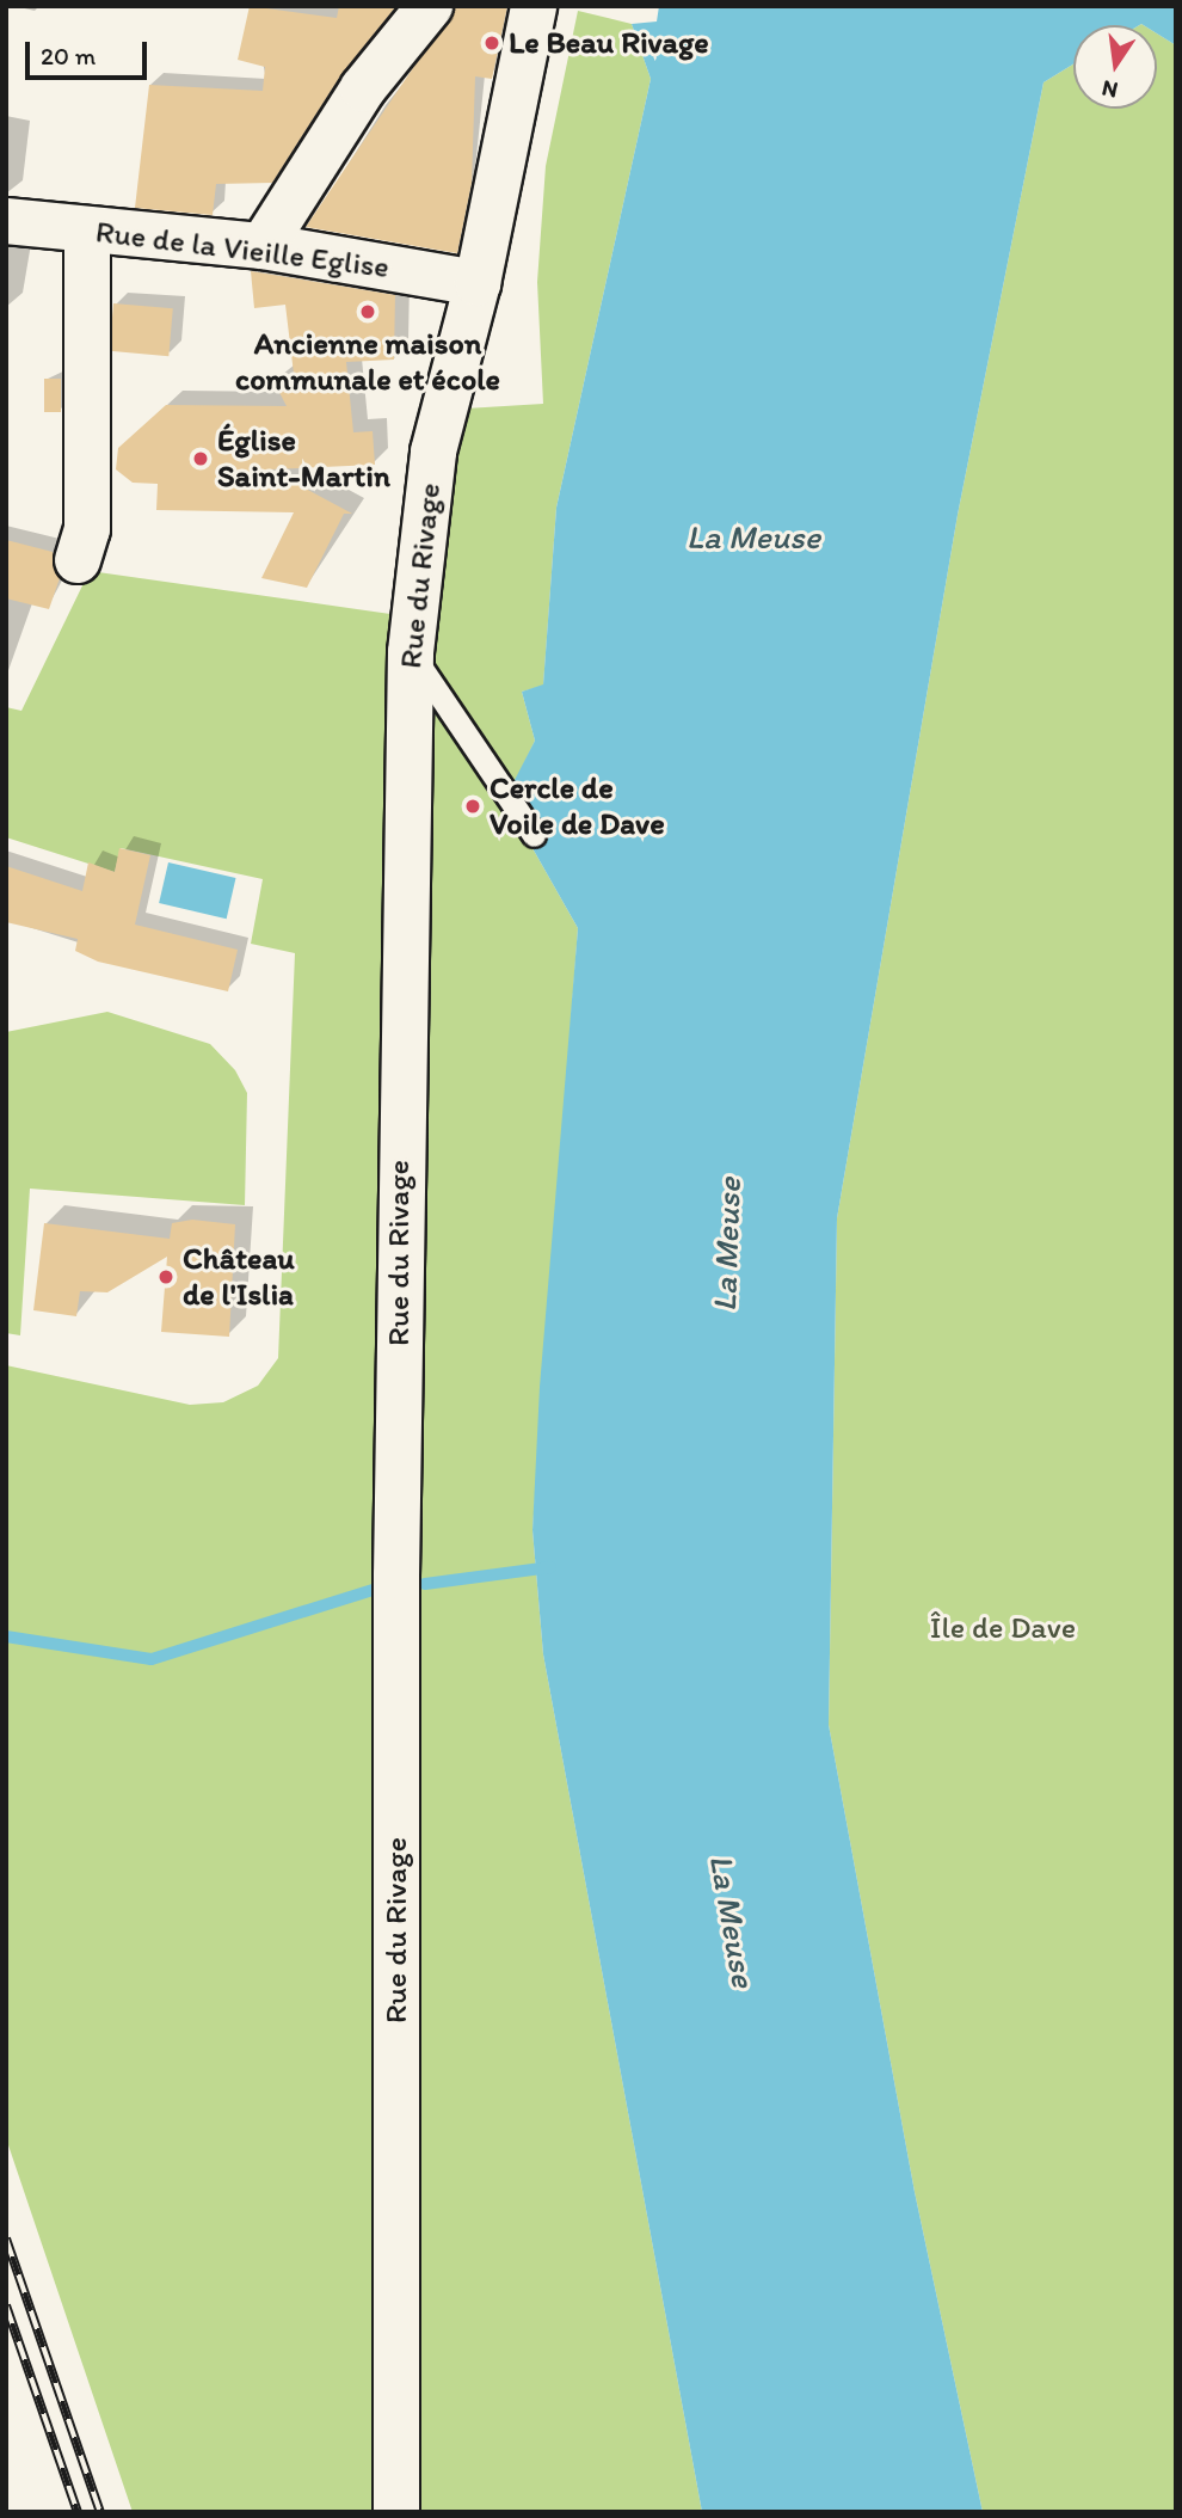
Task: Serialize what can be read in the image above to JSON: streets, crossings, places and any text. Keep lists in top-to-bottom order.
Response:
{
  "streets": {
    "street": ["Rue de la Vieille Eglise", "Rue du Rivage"]
  },
  "crossings": [
    ["Rue de la Vieille Eglise", "Rue du Rivage"]
  ],
  "water": ["La Meuse"],
  "parks": ["Île de Dave"],
  "places": [
    "Le Beau Rivage",
    "Ancienne maison communale et école",
    "Église Saint-Martin",
    "Cercle de Voile de Dave",
    "Château de l'Islia"
  ],
  "scale_bar": "20 m",
  "north": "bottom"
}
